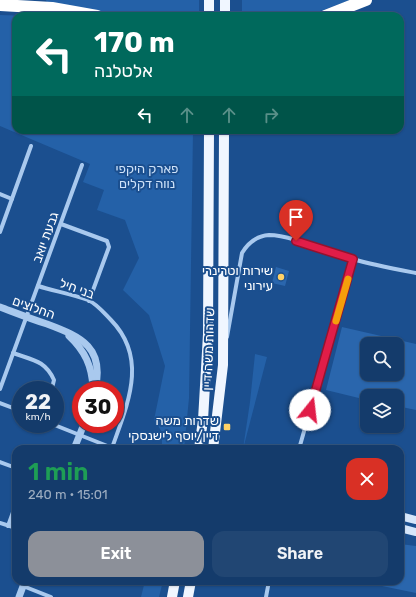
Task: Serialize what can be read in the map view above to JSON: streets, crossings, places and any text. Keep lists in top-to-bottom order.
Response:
{
  "streets": {
    "main road": ["שדרות משה דיין"],
    "street": ["גבעת יואב", "בני חיל", "החלוצים"]
  },
  "crossings": [
    ["גבעת יואב", "בני חיל"],
    ["גבעת יואב", "החלוצים"]
  ],
  "parks": ["פארק היקפי נווה דקלים"],
  "places": {
    "other": ["שירות וטרינרי עירוני"],
    "transit": ["שדרות משה דיין/יוסף לישנסקי"]
  },
  "page": {
    "turn": ["170 m", "אלטלנה"],
    "speed": "22 km/h",
    "limit": "30",
    "heading": ["1 min", "240 m · 15:01"],
    "buttons": ["Exit", "Share"]
  }
}
